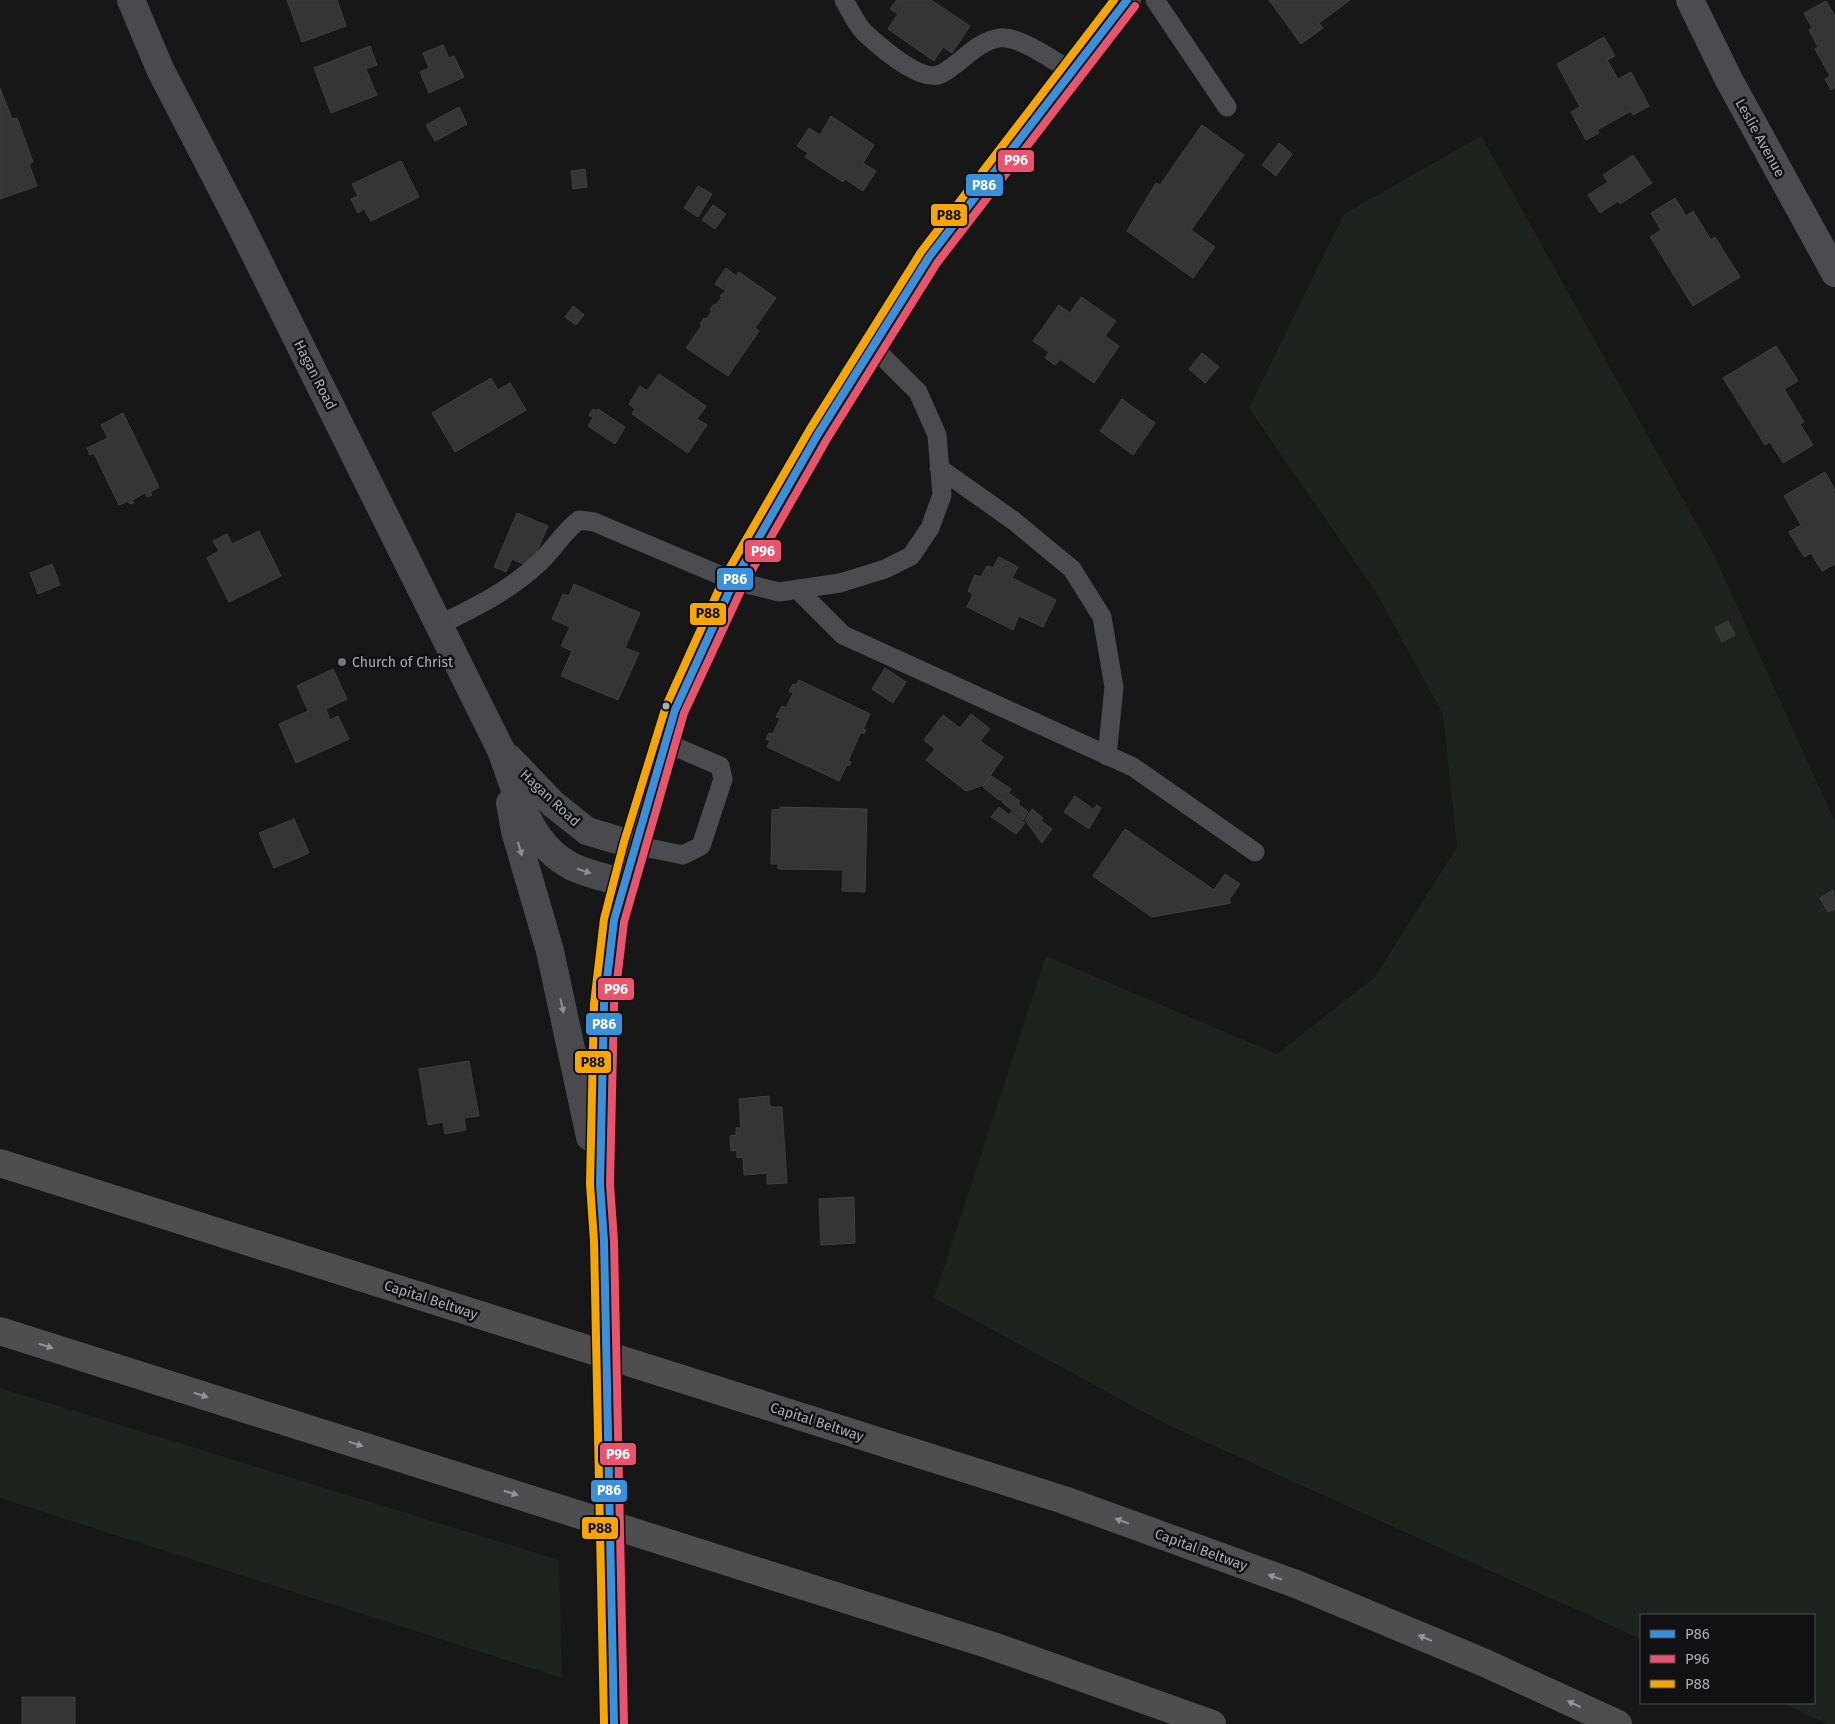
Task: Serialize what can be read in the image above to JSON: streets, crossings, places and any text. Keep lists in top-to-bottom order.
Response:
{
  "streets": {
    "highway": ["Capital Beltway"],
    "main road": ["Hagan Road"],
    "street": ["Leslie Avenue"]
  },
  "places": ["Church of Christ"],
  "lines": ["transit line P86", "transit line P88", "transit line P96"],
  "legend": ["P86", "P96", "P88"]
}
